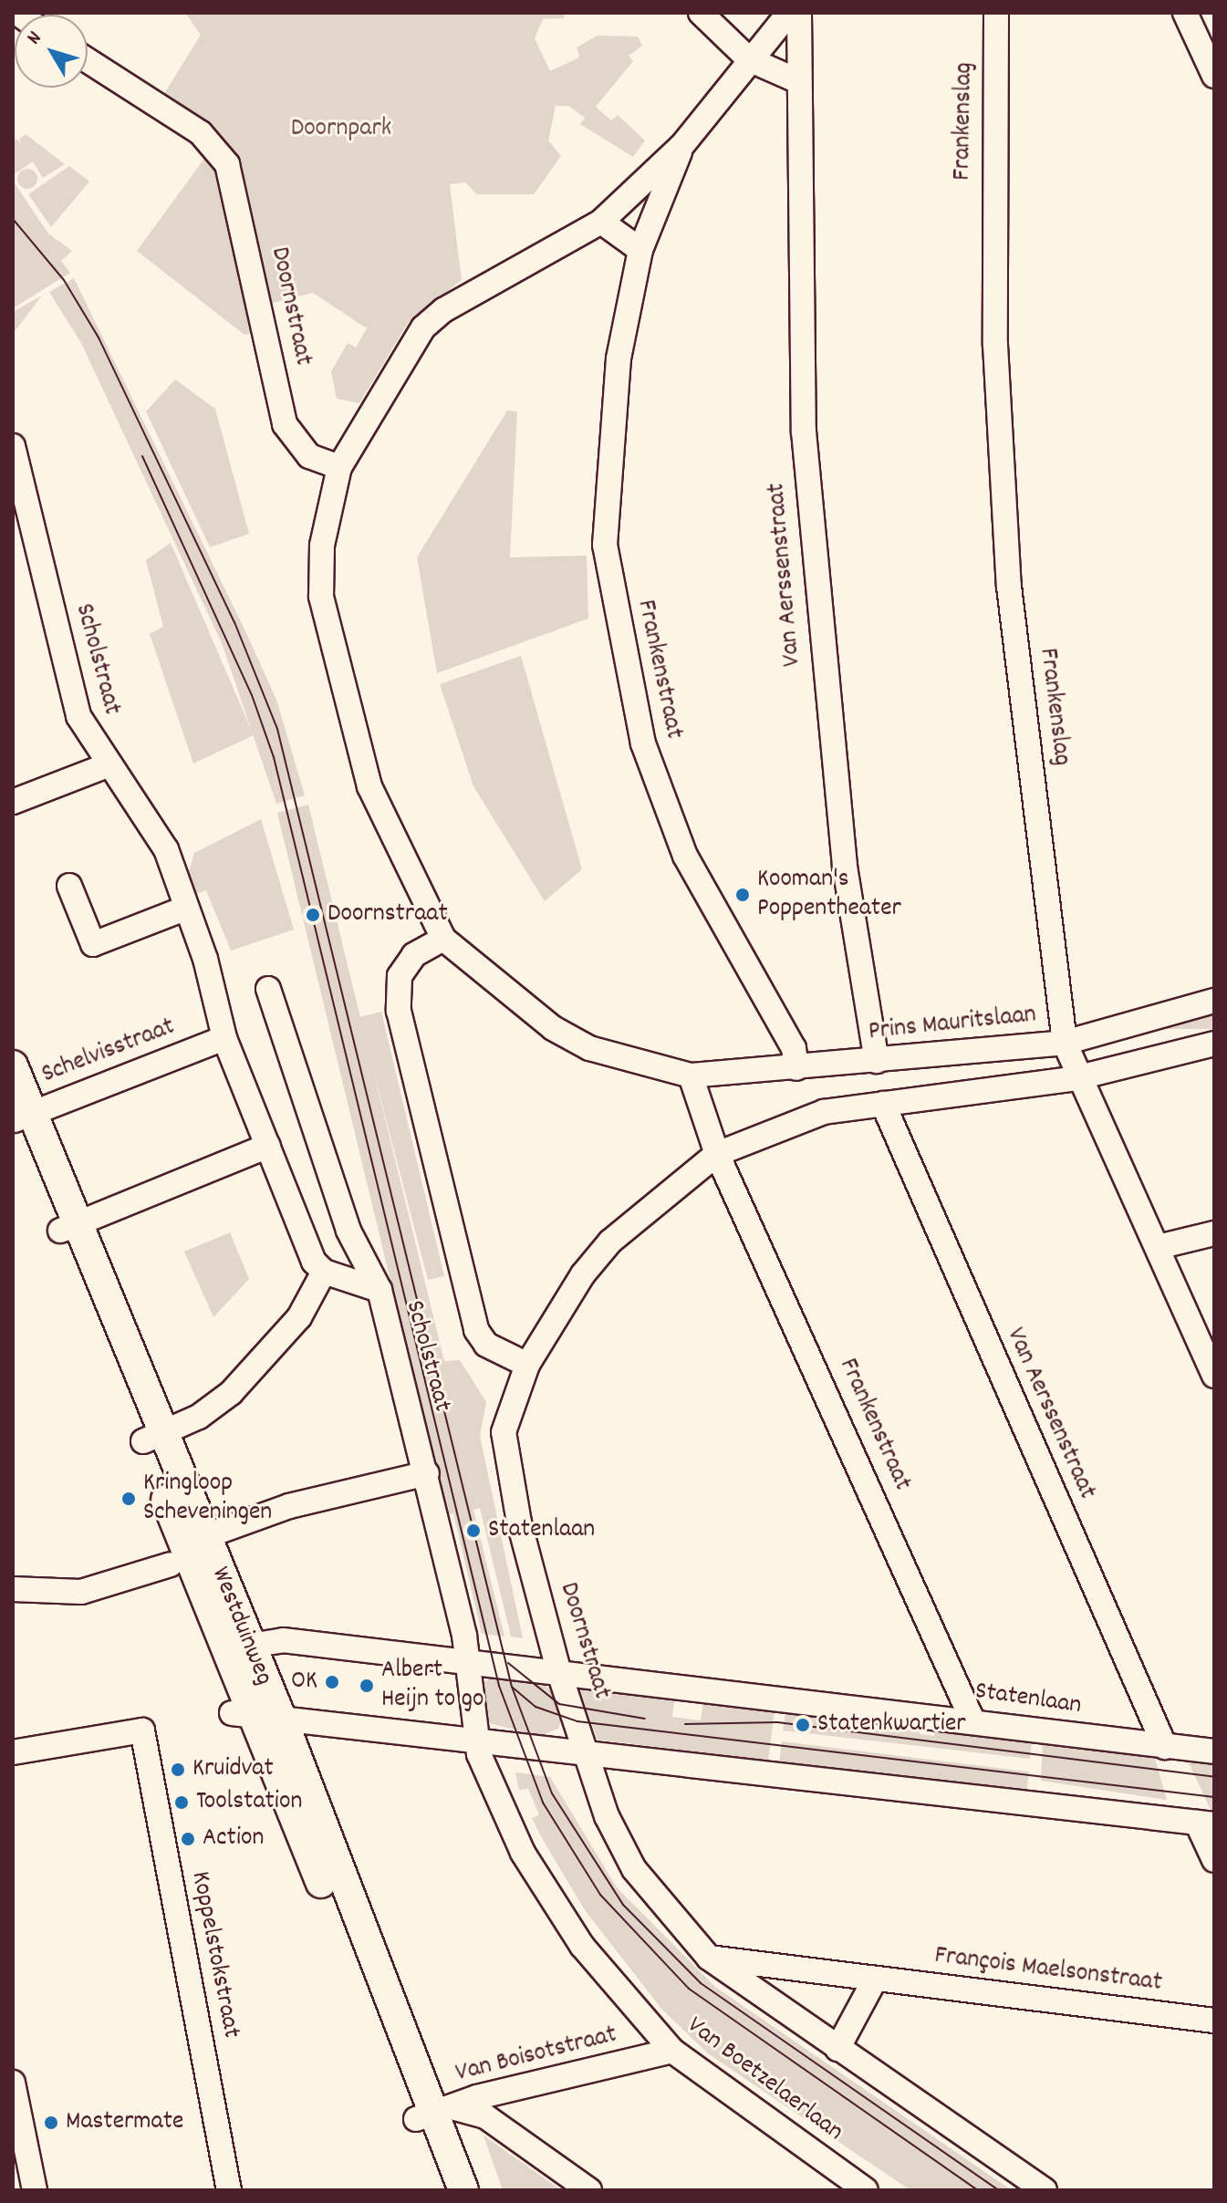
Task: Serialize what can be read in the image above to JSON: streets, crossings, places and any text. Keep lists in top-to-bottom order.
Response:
{
  "streets": {
    "main road": ["Westduinweg"],
    "street": [
      "Frankenslag",
      "Doornstraat",
      "Van Aerssenstraat",
      "Scholstraat",
      "Frankenstraat",
      "Prins Mauritslaan",
      "Schelvisstraat",
      "Statenlaan",
      "Koppelstokstraat",
      "François Maelsonstraat",
      "Van Boisotstraat",
      "Van Boetzelaerlaan"
    ]
  },
  "crossings": [
    ["Frankenslag", "Prins Mauritslaan"],
    ["Doornstraat", "Statenlaan"],
    ["Van Aerssenstraat", "Prins Mauritslaan"],
    ["Van Aerssenstraat", "Statenlaan"],
    ["Scholstraat", "Schelvisstraat"],
    ["Scholstraat", "Statenlaan"],
    ["Scholstraat", "Van Boetzelaerlaan"],
    ["Frankenstraat", "Prins Mauritslaan"],
    ["Frankenstraat", "Statenlaan"],
    ["Schelvisstraat", "Westduinweg"],
    ["Westduinweg", "Statenlaan"],
    ["Statenlaan", "Van Boetzelaerlaan"],
    ["Van Boisotstraat", "Van Boetzelaerlaan"]
  ],
  "parks": ["Doornpark"],
  "places": [
    "Kooman's Poppentheater",
    "Doornstraat",
    "Kringloop Scheveningen",
    "Statenlaan",
    "OK",
    "Albert Heijn to go",
    "Statenkwartier",
    "Kruidvat",
    "Toolstation",
    "Action",
    "Mastermate"
  ],
  "north": "top left"
}
